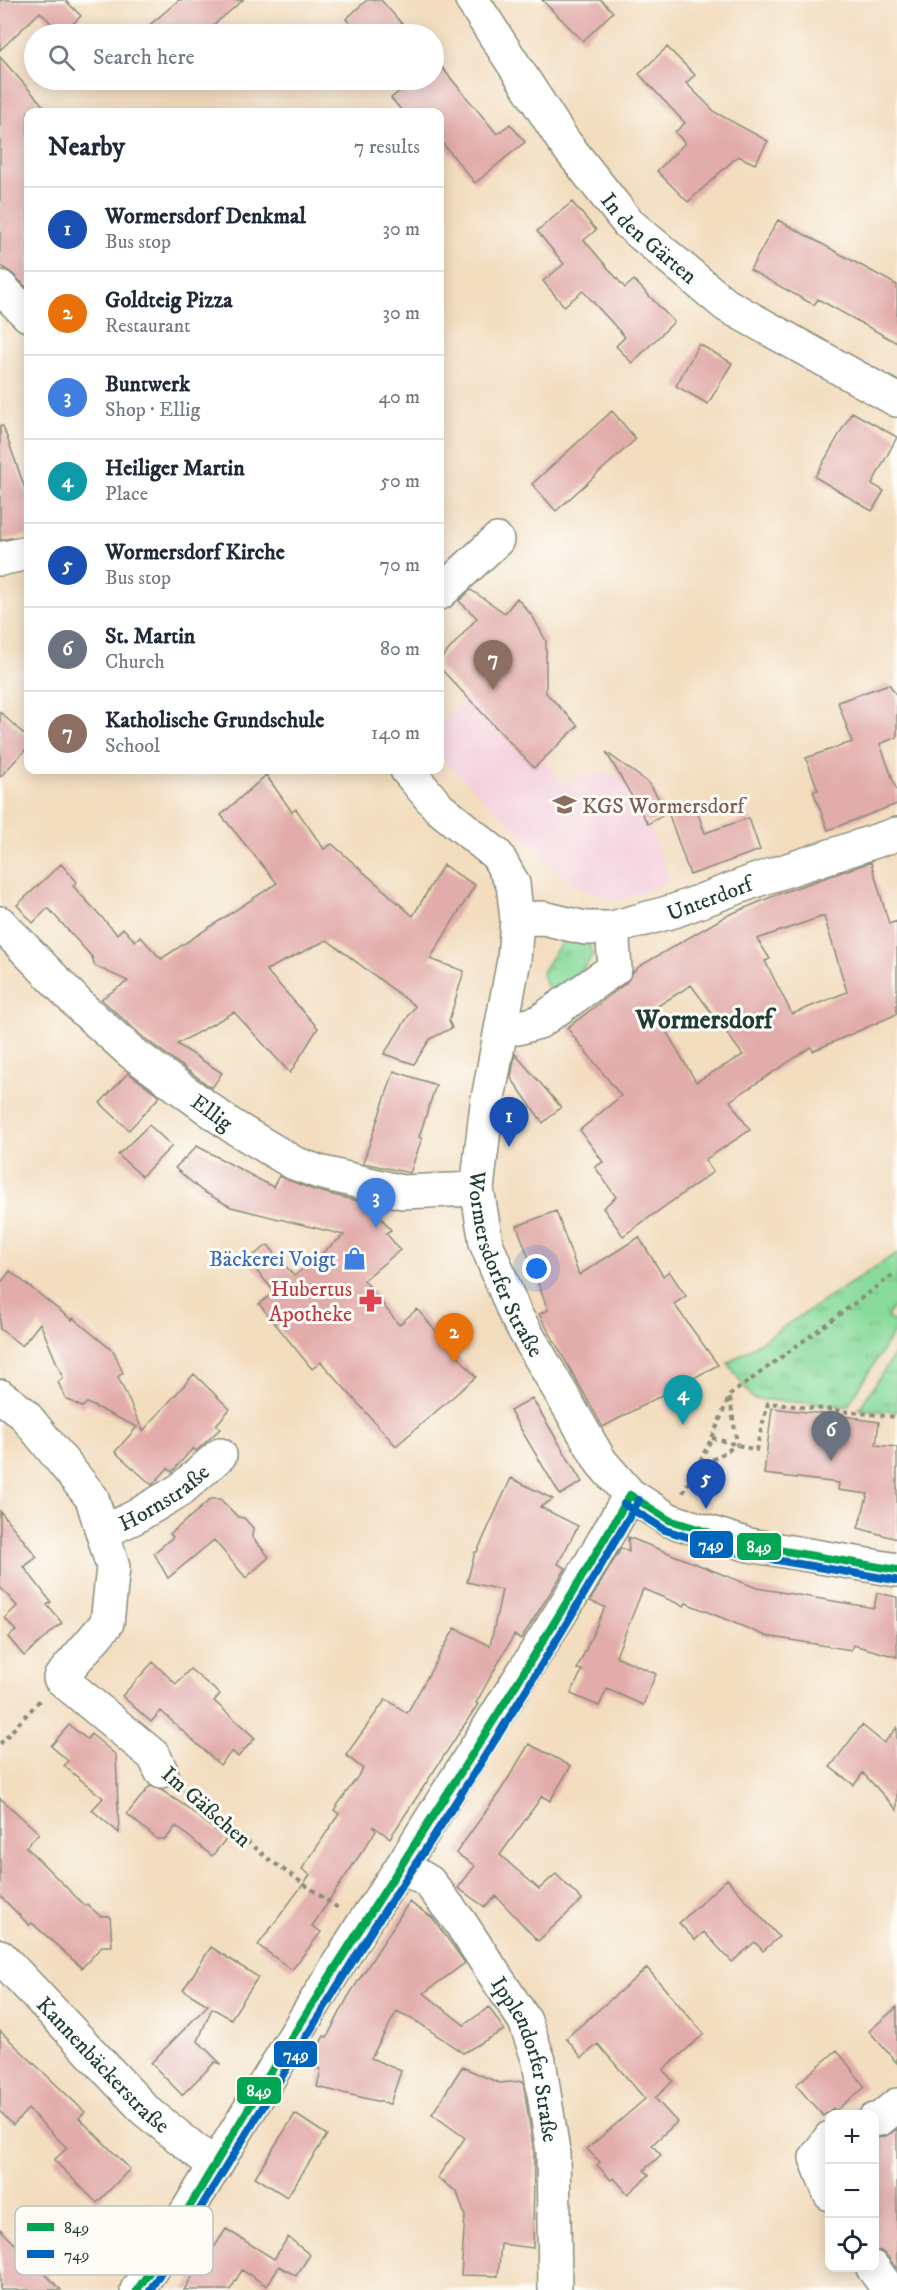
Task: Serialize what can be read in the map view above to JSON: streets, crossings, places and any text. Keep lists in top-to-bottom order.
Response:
{
  "streets": {
    "street": [
      "In den Gärten",
      "Unterdorf",
      "Ellig",
      "Wormersdorfer Straße",
      "Hornstraße",
      "Im Gäßchen",
      "Ipplendorfer Straße",
      "Kannenbäckerstraße"
    ]
  },
  "crossings": [
    ["Unterdorf", "Wormersdorfer Straße"],
    ["Ellig", "Wormersdorfer Straße"],
    ["Hornstraße", "Im Gäßchen"]
  ],
  "districts": ["Wormersdorf"],
  "places": {
    "school or university": ["KGS Wormersdorf"],
    "shop": ["Bäckerei Voigt"],
    "pharmacy": ["Hubertus Apotheke"]
  },
  "lines": ["transit line 849", "transit line 749"],
  "legend": ["849", "749"],
  "page": {
    "search": "Search here",
    "heading": ["Nearby", "7 results"],
    "list": [
      {
        "mark": "1",
        "name": "Wormersdorf Denkmal",
        "note": "Bus stop",
        "value": "30 m"
      },
      {
        "mark": "2",
        "name": "Goldteig Pizza",
        "note": "Restaurant",
        "value": "30 m"
      },
      {
        "mark": "3",
        "name": "Buntwerk",
        "note": "Shop · Ellig",
        "value": "40 m"
      },
      {
        "mark": "4",
        "name": "Heiliger Martin",
        "note": "Place",
        "value": "50 m"
      },
      {
        "mark": "5",
        "name": "Wormersdorf Kirche",
        "note": "Bus stop",
        "value": "70 m"
      },
      {
        "mark": "6",
        "name": "St. Martin",
        "note": "Church",
        "value": "80 m"
      },
      {
        "mark": "7",
        "name": "Katholische Grundschule",
        "note": "School",
        "value": "140 m"
      }
    ],
    "pins": [
      "7",
      "1",
      "3",
      "2",
      "4",
      "6",
      "5"
    ],
    "map_buttons": ["+", "−"]
  }
}
